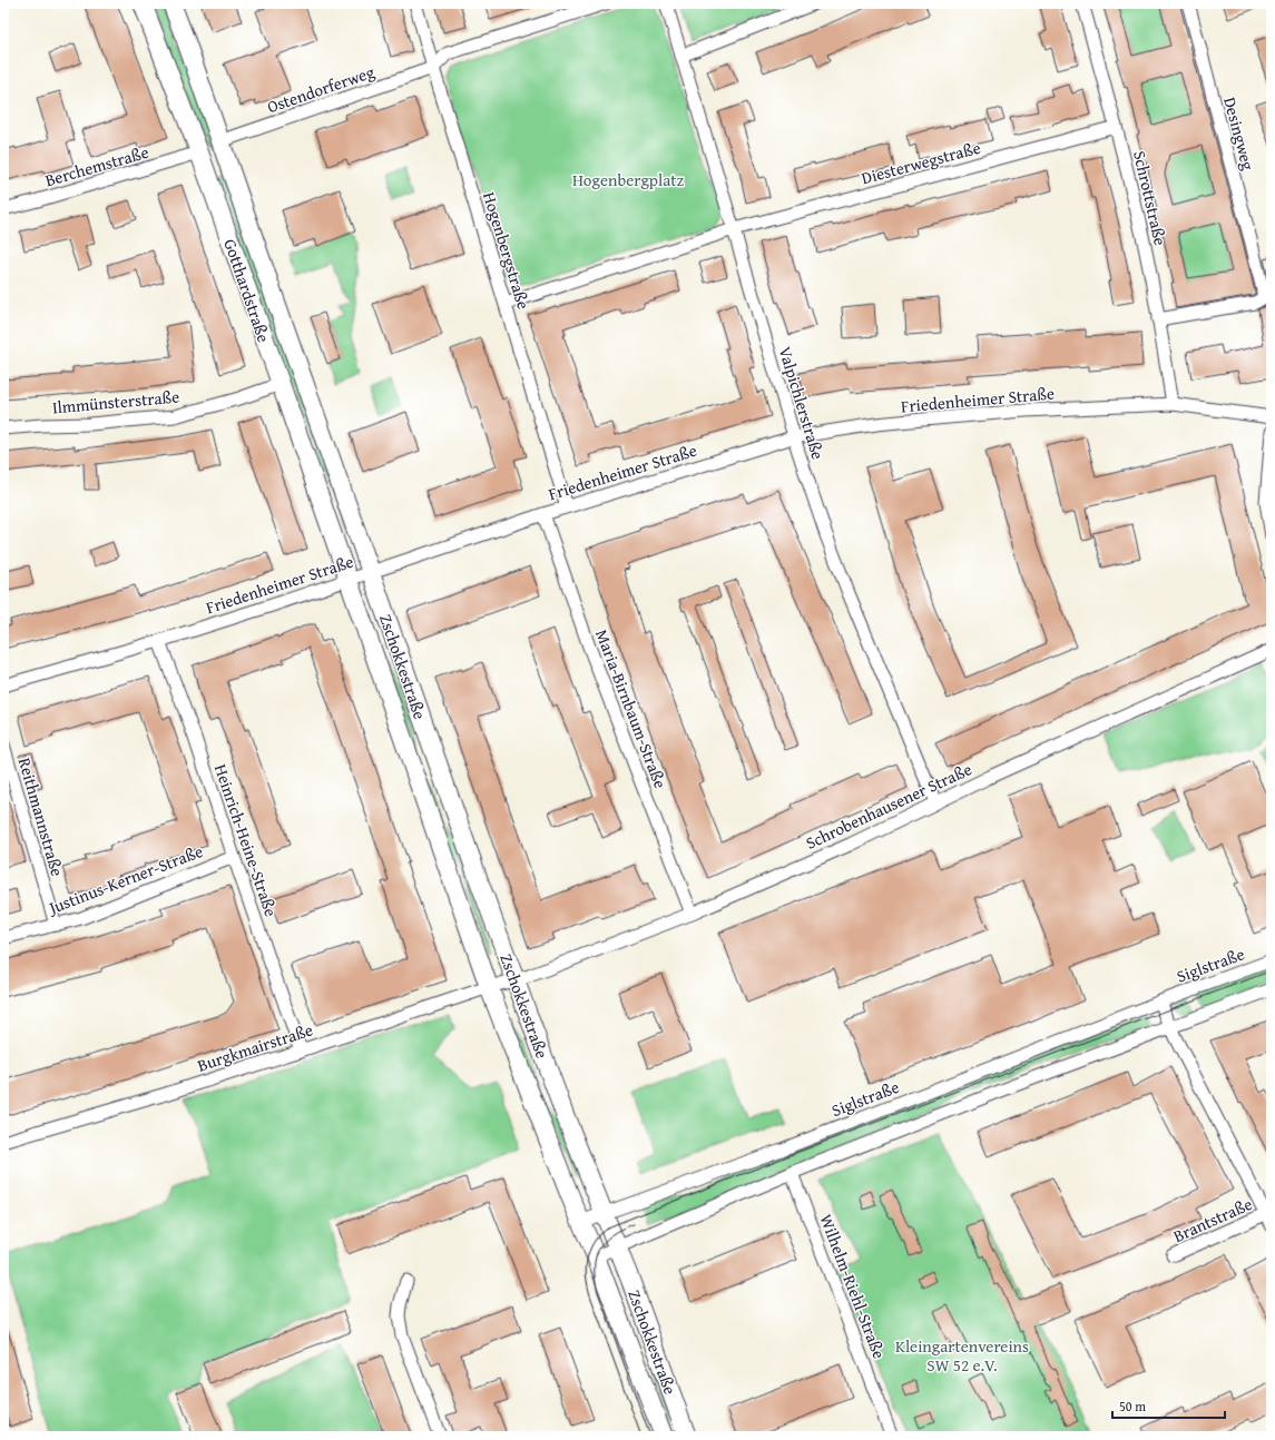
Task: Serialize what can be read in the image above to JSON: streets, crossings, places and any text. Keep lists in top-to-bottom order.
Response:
{
  "streets": {
    "main road": ["Gotthardstraße", "Zschokkestraße"],
    "street": [
      "Ostendorferweg",
      "Desingweg",
      "Diesterwegstraße",
      "Berchemstraße",
      "Schrottstraße",
      "Hogenbergstraße",
      "Friedenheimer Straße",
      "Ilmmünsterstraße",
      "Valpichlerstraße",
      "Maria-Birnbaum-Straße",
      "Schrobenhausener Straße",
      "Reithmannstraße",
      "Heinrich-Heine-Straße",
      "Justinus-Kerner-Straße",
      "Siglstraße",
      "Burgkmairstraße",
      "Brantstraße",
      "Wilhelm-Riehl-Straße"
    ]
  },
  "crossings": [
    ["Ostendorferweg", "Hogenbergstraße"],
    ["Ostendorferweg", "Gotthardstraße"],
    ["Desingweg", "Schrottstraße"],
    ["Diesterwegstraße", "Schrottstraße"],
    ["Diesterwegstraße", "Valpichlerstraße"],
    ["Berchemstraße", "Gotthardstraße"],
    ["Schrottstraße", "Friedenheimer Straße"],
    ["Hogenbergstraße", "Friedenheimer Straße"],
    ["Gotthardstraße", "Friedenheimer Straße"],
    ["Gotthardstraße", "Ilmmünsterstraße"],
    ["Gotthardstraße", "Zschokkestraße"],
    ["Friedenheimer Straße", "Valpichlerstraße"],
    ["Friedenheimer Straße", "Zschokkestraße"],
    ["Friedenheimer Straße", "Maria-Birnbaum-Straße"],
    ["Friedenheimer Straße", "Heinrich-Heine-Straße"],
    ["Valpichlerstraße", "Schrobenhausener Straße"],
    ["Zschokkestraße", "Schrobenhausener Straße"],
    ["Zschokkestraße", "Siglstraße"],
    ["Zschokkestraße", "Burgkmairstraße"],
    ["Maria-Birnbaum-Straße", "Schrobenhausener Straße"],
    ["Schrobenhausener Straße", "Burgkmairstraße"],
    ["Reithmannstraße", "Justinus-Kerner-Straße"],
    ["Heinrich-Heine-Straße", "Justinus-Kerner-Straße"],
    ["Heinrich-Heine-Straße", "Burgkmairstraße"]
  ],
  "parks": ["Hogenbergplatz", "Kleingartenvereins SW 52 e.V."],
  "scale_bar": "50 m"
}
